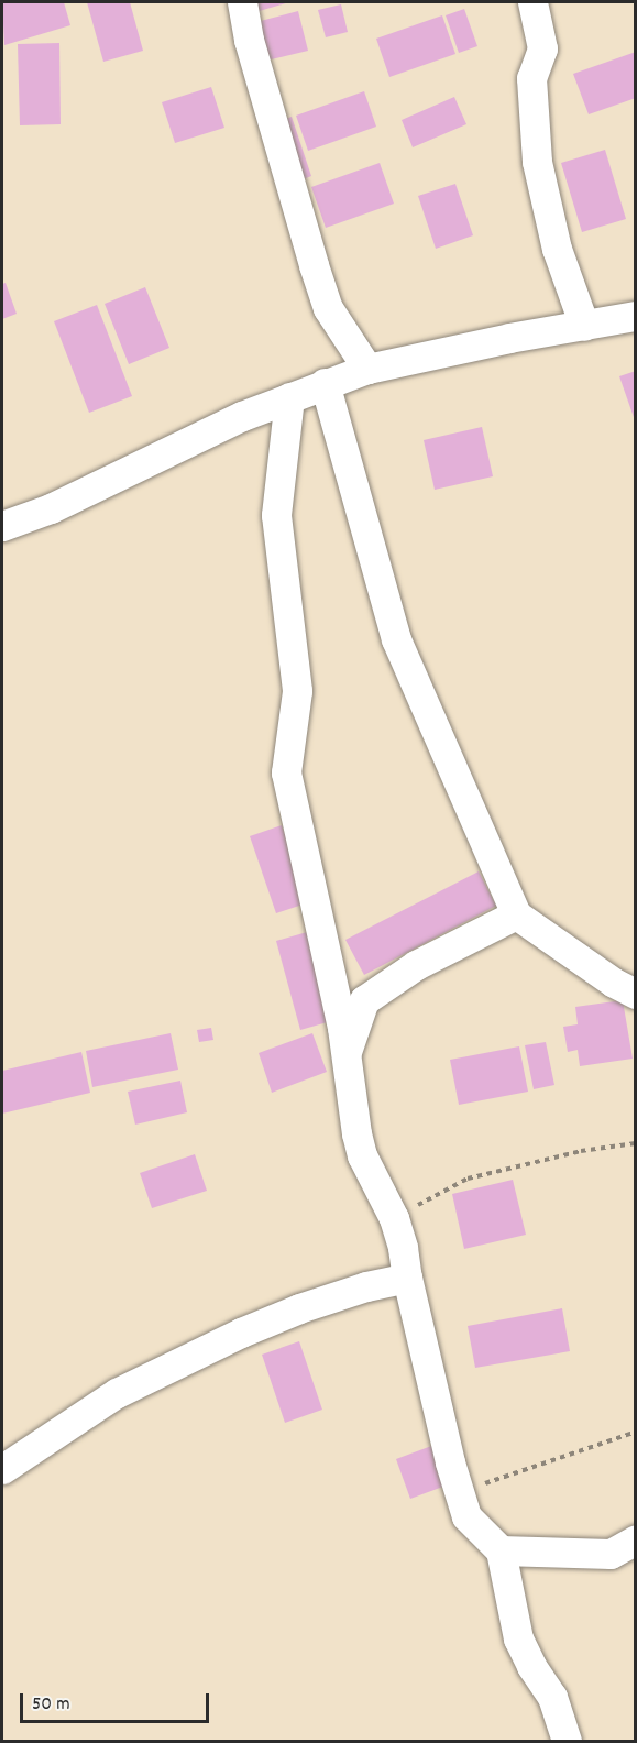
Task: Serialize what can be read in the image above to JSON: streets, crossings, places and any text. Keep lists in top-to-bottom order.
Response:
{
  "scale_bar": "50 m"
}
